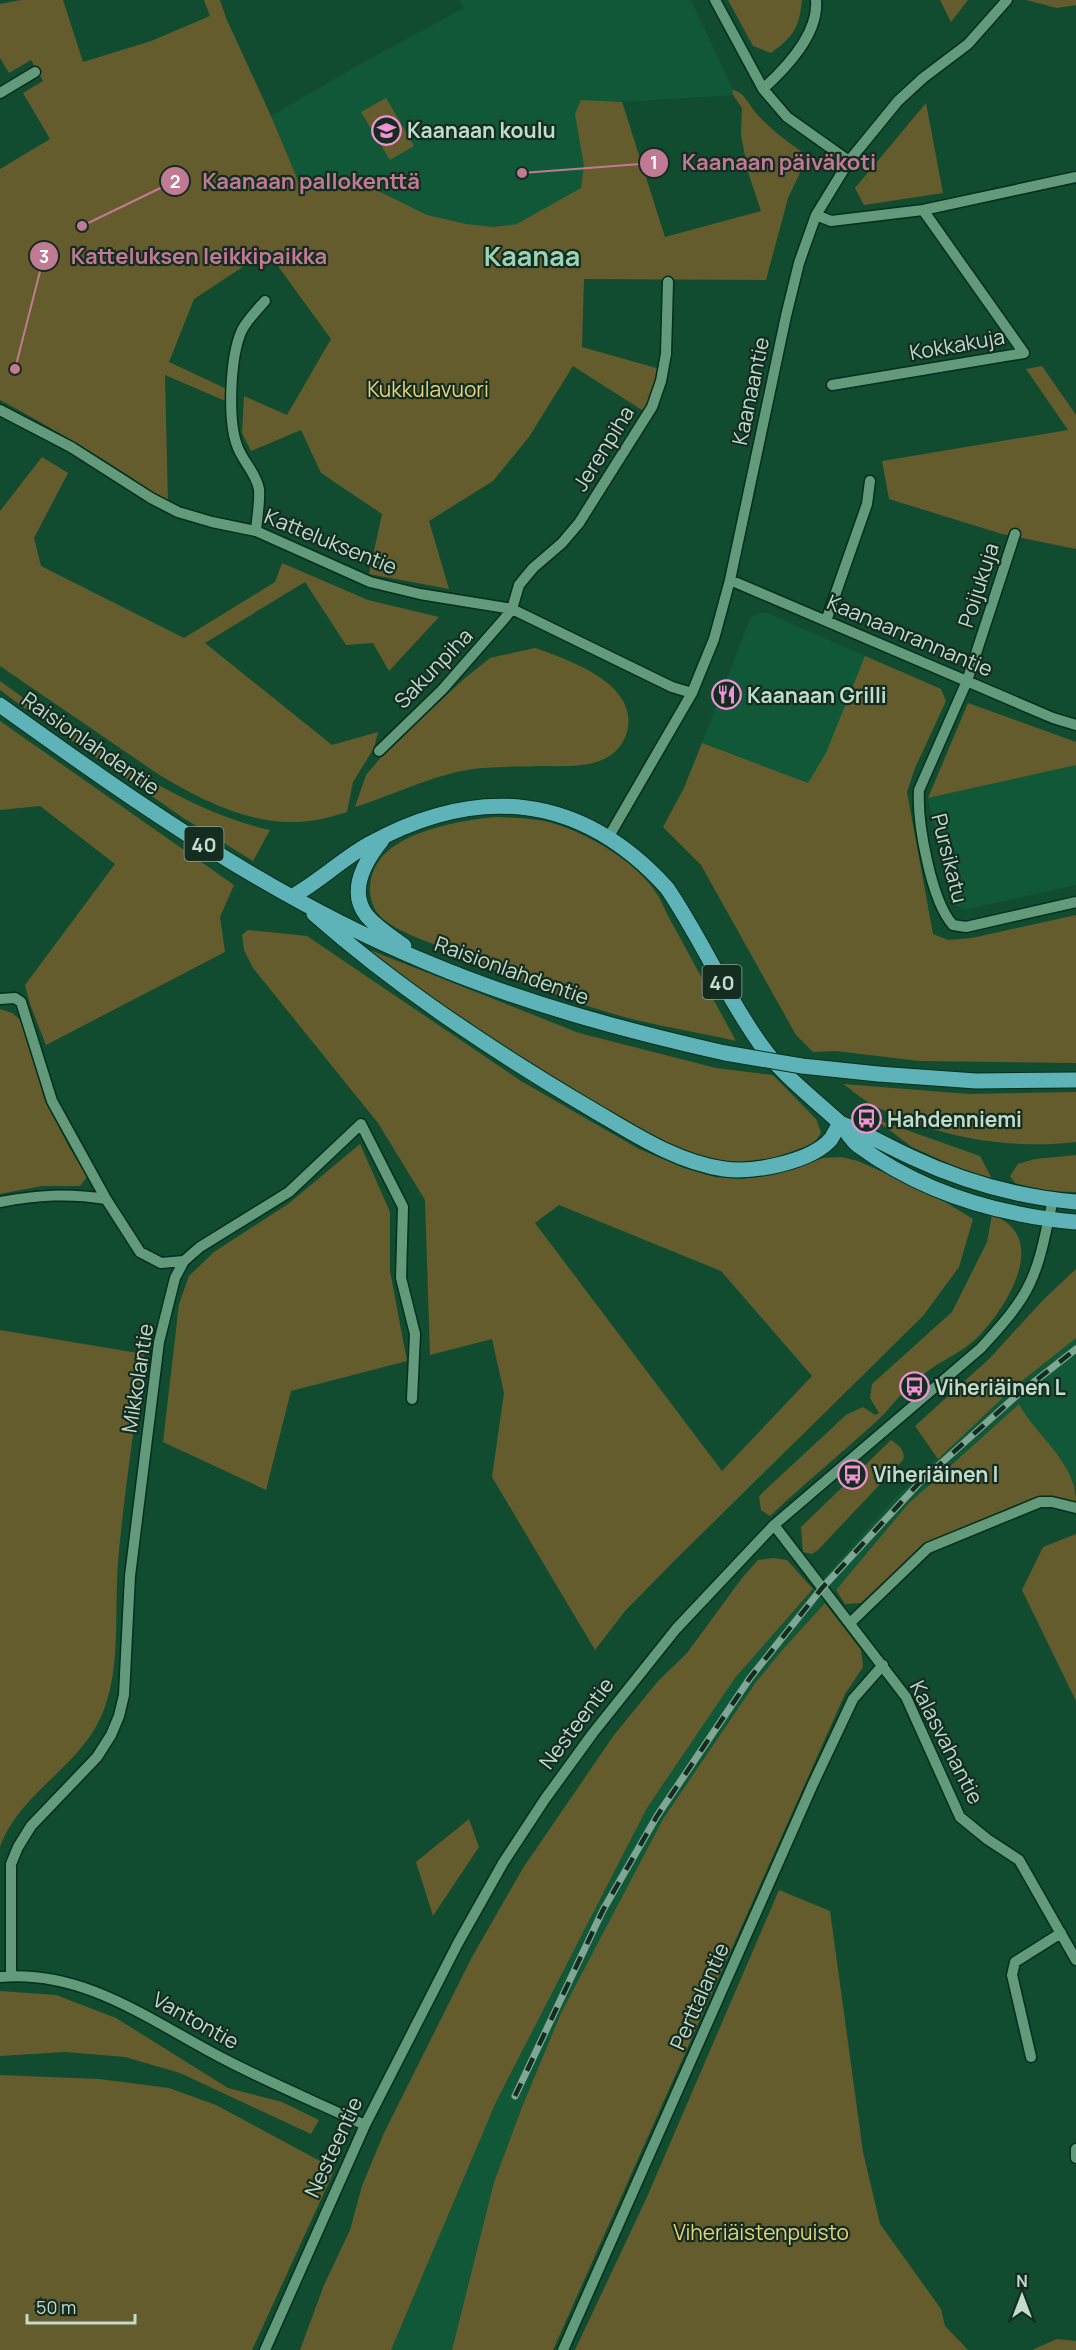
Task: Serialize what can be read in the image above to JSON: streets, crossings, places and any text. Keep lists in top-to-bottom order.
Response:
{
  "streets": {
    "main road": ["Raisionlahdentie", "40"],
    "street": [
      "Kokkakuja",
      "Kaanaantie",
      "Jerenpiha",
      "Katteluksentie",
      "Poijukuja",
      "Kaanaanrannantie",
      "Sakunpiha",
      "Pursikatu",
      "Mikkolantie",
      "Nesteentie",
      "Kalasvahantie",
      "Perttalantie",
      "Vantontie"
    ]
  },
  "crossings": [
    ["Kaanaantie", "Katteluksentie"],
    ["Kaanaantie", "Kaanaanrannantie"],
    ["Kaanaantie", "40"],
    ["Jerenpiha", "Katteluksentie"],
    ["Jerenpiha", "Sakunpiha"],
    ["Katteluksentie", "Sakunpiha"],
    ["Poijukuja", "Kaanaanrannantie"],
    ["Poijukuja", "Pursikatu"],
    ["Kaanaanrannantie", "Pursikatu"],
    ["Raisionlahdentie", "40"],
    ["40", "Nesteentie"],
    ["Mikkolantie", "Vantontie"],
    ["Nesteentie", "Kalasvahantie"],
    ["Nesteentie", "Vantontie"],
    ["Kalasvahantie", "Perttalantie"]
  ],
  "districts": ["Kaanaa"],
  "parks": ["Kukkulavuori", "Viheriäistenpuisto"],
  "places": {
    "school or university": ["Kaanaan koulu"],
    "other": ["Kaanaan päiväkoti", "Kaanaan pallokenttä", "Katteluksen leikkipaikka"],
    "restaurant": ["Kaanaan Grilli"],
    "bus stop": ["Hahdenniemi", "Viheriäinen L", "Viheriäinen I"]
  },
  "scale_bar": "50 m",
  "north": "top"
}
